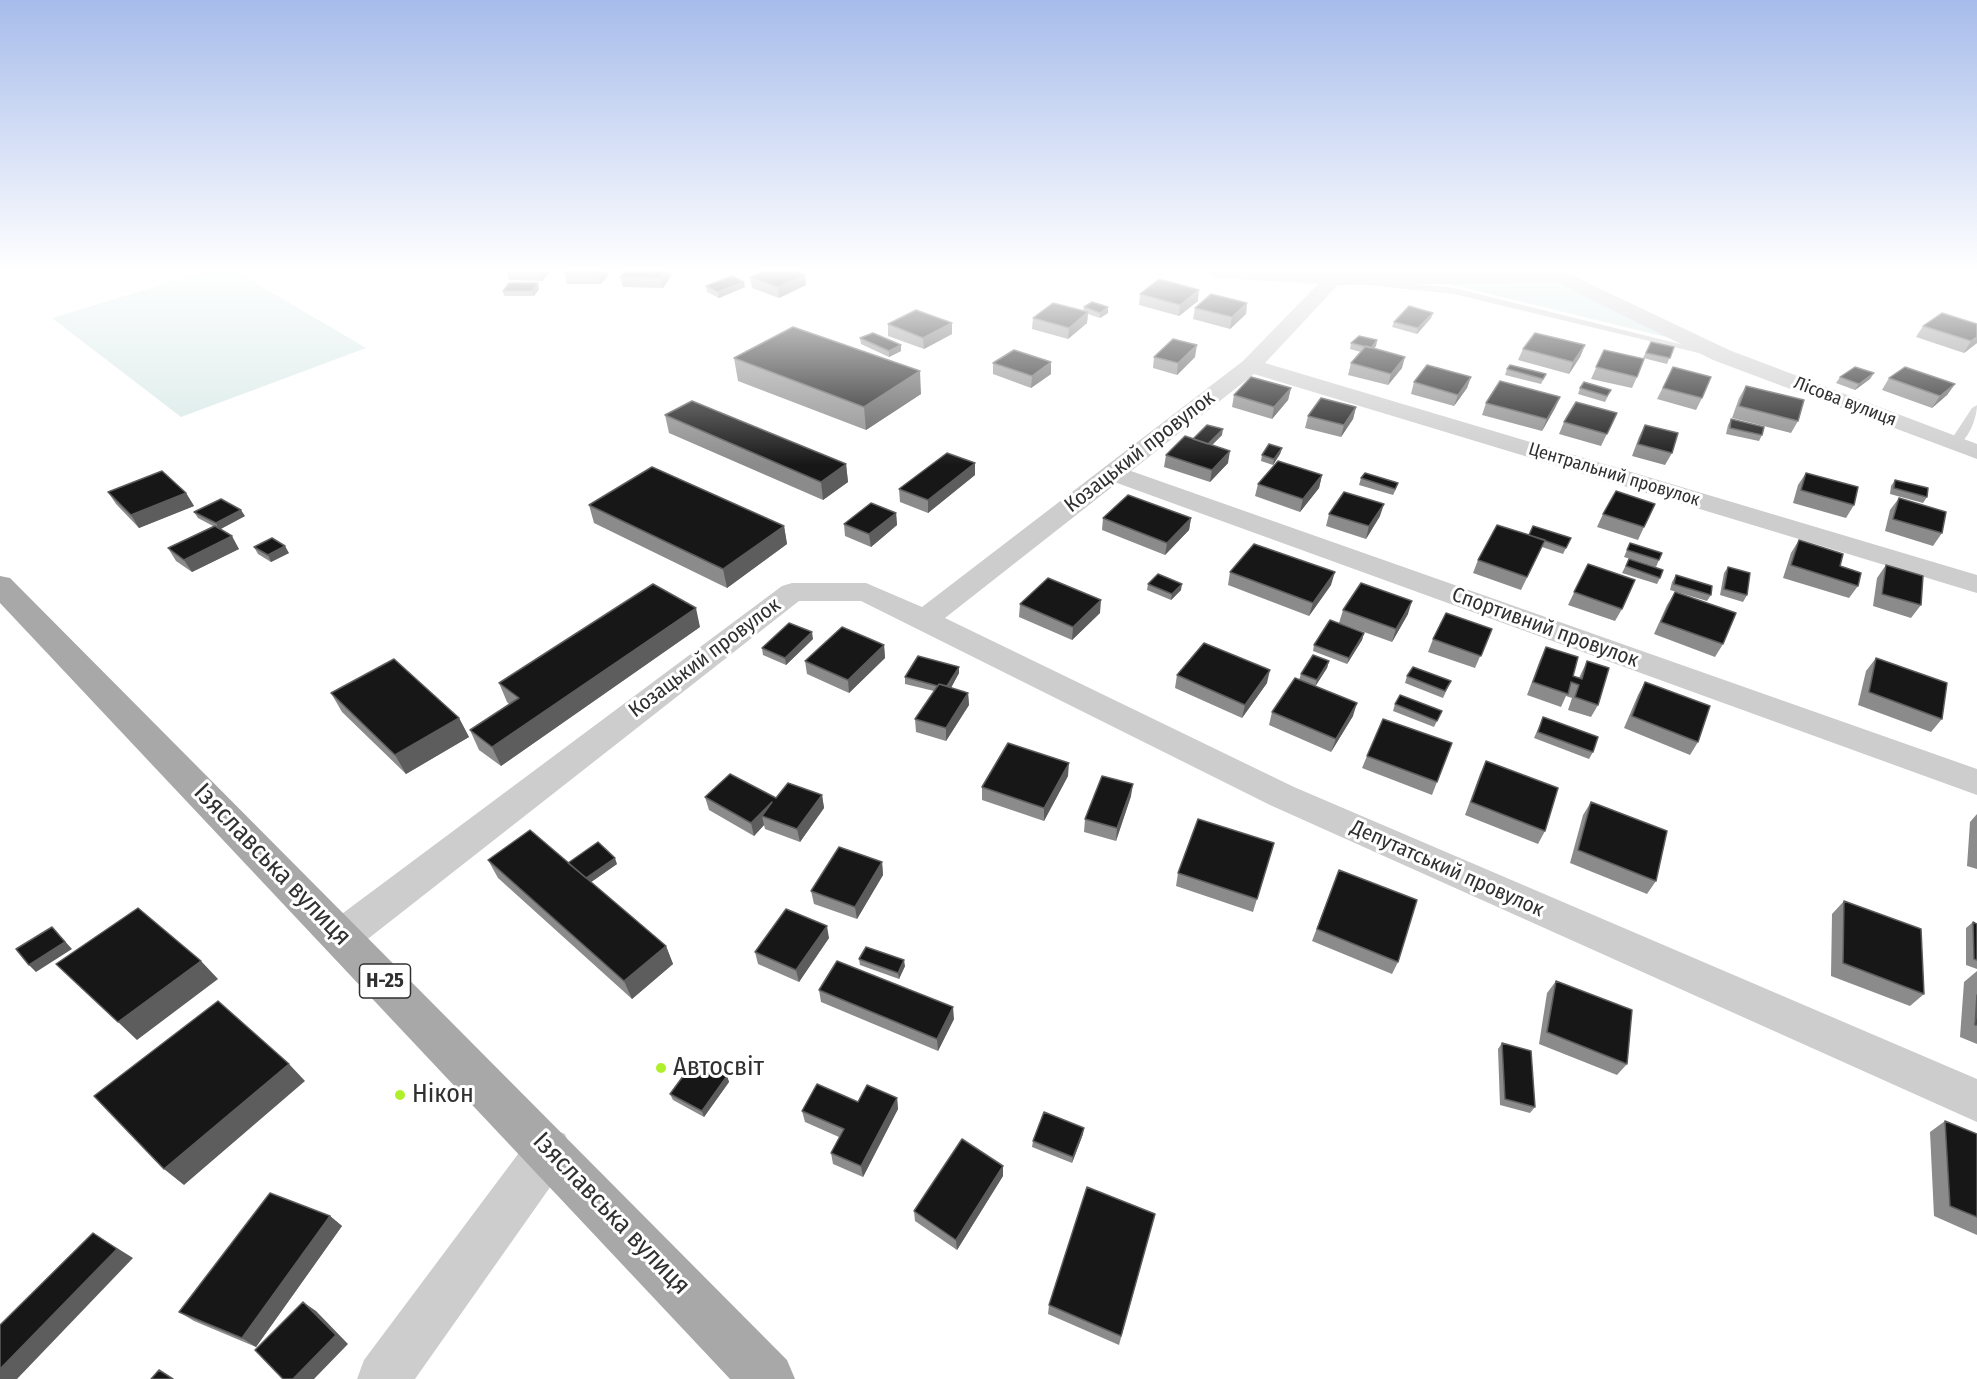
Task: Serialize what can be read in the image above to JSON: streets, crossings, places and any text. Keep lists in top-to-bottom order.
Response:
{
  "streets": {
    "main road": ["Ізяславська вулиця", "Н-25"],
    "street": [
      "Лісова вулиця",
      "Козацький провулок",
      "Центральний провулок",
      "Спортивний провулок",
      "Депутатський провулок"
    ]
  },
  "crossings": [
    ["Козацький провулок", "Центральний провулок"],
    ["Козацький провулок", "Спортивний провулок"],
    ["Козацький провулок", "Ізяславська вулиця"],
    ["Козацький провулок", "Депутатський провулок"]
  ],
  "places": ["Автосвіт", "Нікон"]
}
